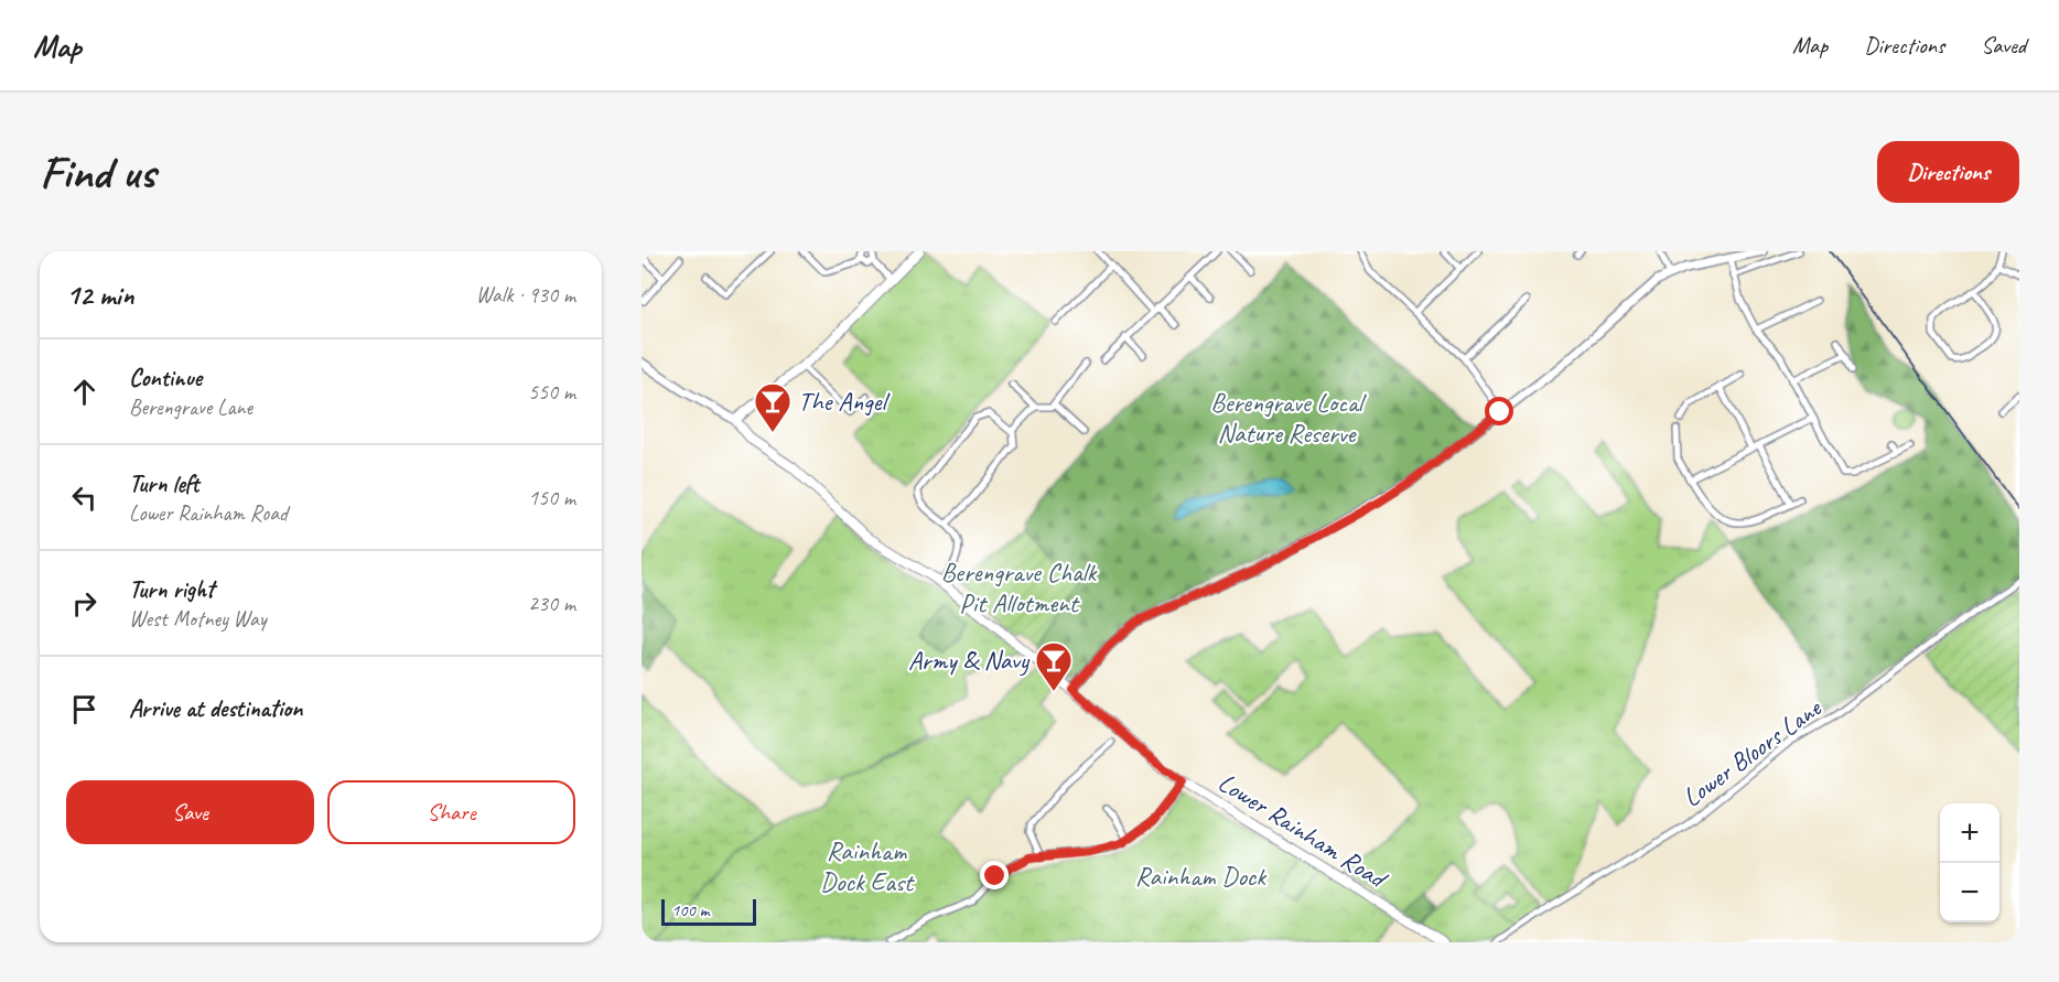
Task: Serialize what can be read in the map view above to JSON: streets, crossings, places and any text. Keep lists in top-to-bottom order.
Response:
{
  "streets": {
    "main road": ["Lower Rainham Road"],
    "street": ["Lower Bloors Lane"]
  },
  "parks": [
    "Berengrave Local Nature Reserve",
    "Berengrave Chalk Pit Allotment",
    "Rainham Dock East",
    "Rainham Dock"
  ],
  "places": {
    "bar": ["The Angel", "Army & Navy"]
  },
  "scale_bar": "100 m",
  "page": {
    "header": "Map",
    "nav": ["Map", "Directions", "Saved"],
    "buttons": [
      "Directions",
      ["Save", "Share"]
    ],
    "title": "Find us",
    "heading": ["12 min", "Walk · 930 m"],
    "list": [
      ["Continue", "Berengrave Lane", "550 m"],
      ["Turn left", "Lower Rainham Road", "150 m"],
      ["Turn right", "West Motney Way", "230 m"],
      "Arrive at destination"
    ],
    "map_buttons": ["+", "−"],
    "scale": "100 m"
  }
}
